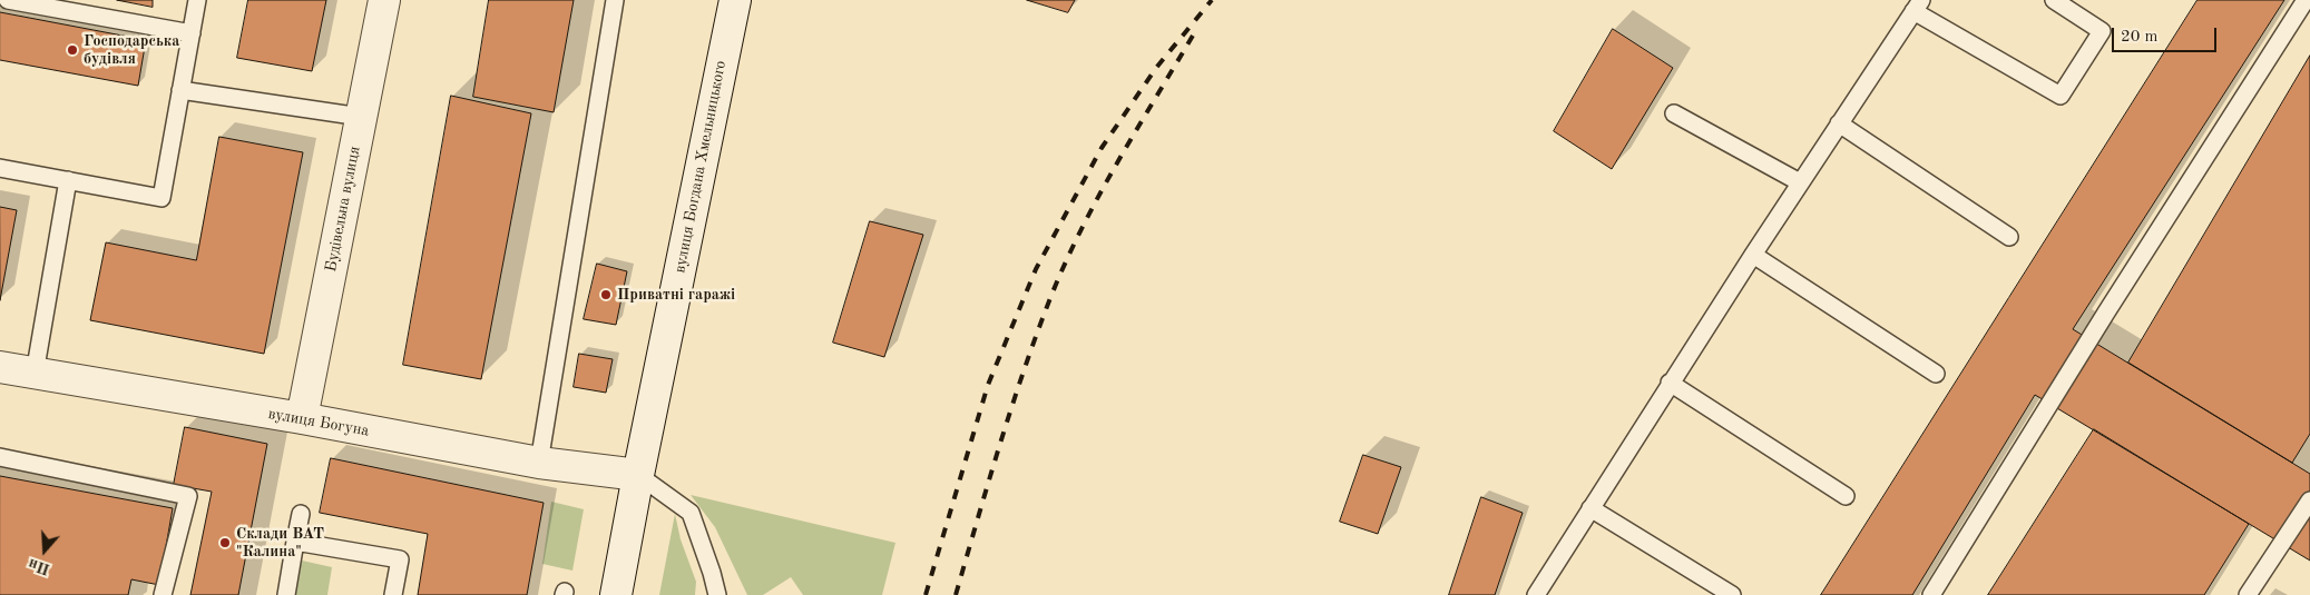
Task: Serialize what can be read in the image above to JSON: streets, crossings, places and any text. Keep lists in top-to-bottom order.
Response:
{
  "streets": {
    "street": ["вулиця Богдана Хмельницького", "Будівельна вулиця", "вулиця Богуна"]
  },
  "crossings": [
    ["вулиця Богдана Хмельницького", "вулиця Богуна"],
    ["Будівельна вулиця", "вулиця Богуна"]
  ],
  "places": ["Господарська будівля", "Приватні гаражі", "Склади ВАТ \"Калина\""],
  "scale_bar": "20 m",
  "north": "bottom"
}
